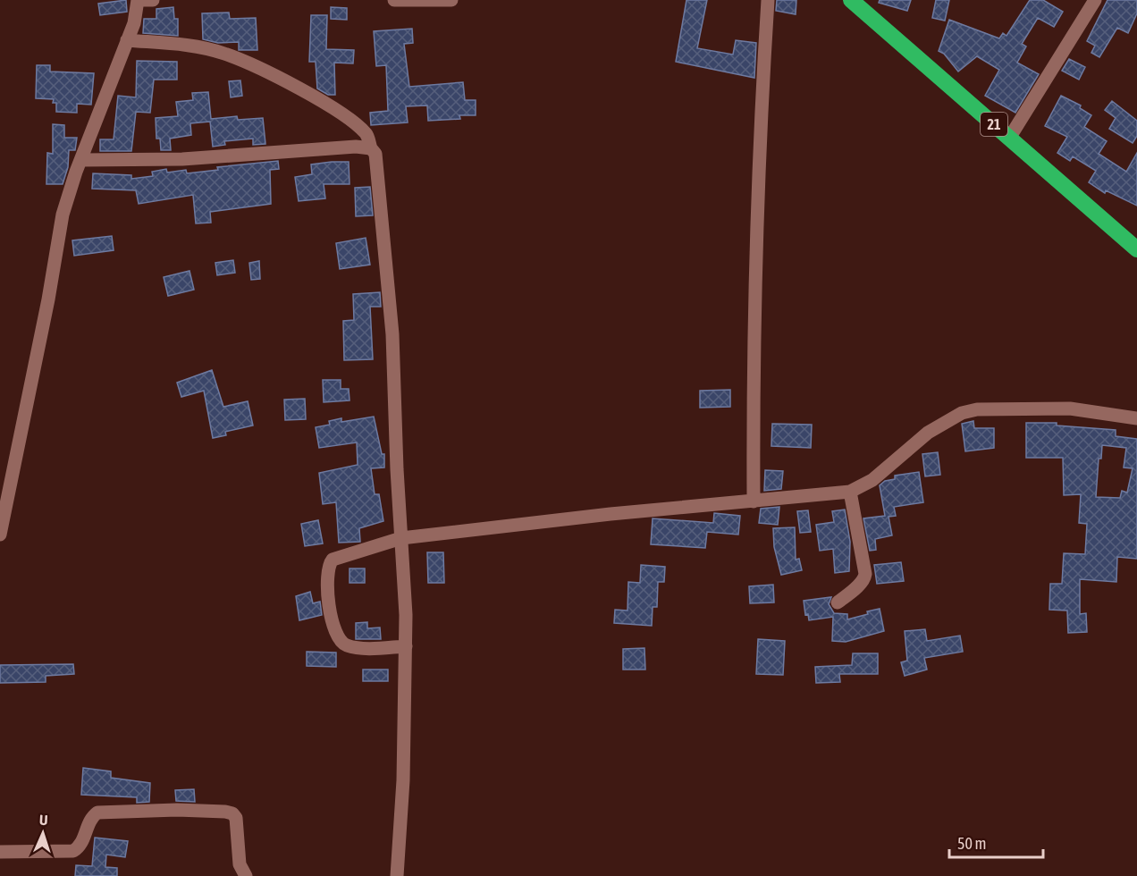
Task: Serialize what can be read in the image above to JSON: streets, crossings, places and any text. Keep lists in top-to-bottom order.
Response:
{
  "streets": {
    "highway": ["21"]
  },
  "scale_bar": "50 m",
  "north": "top"
}
